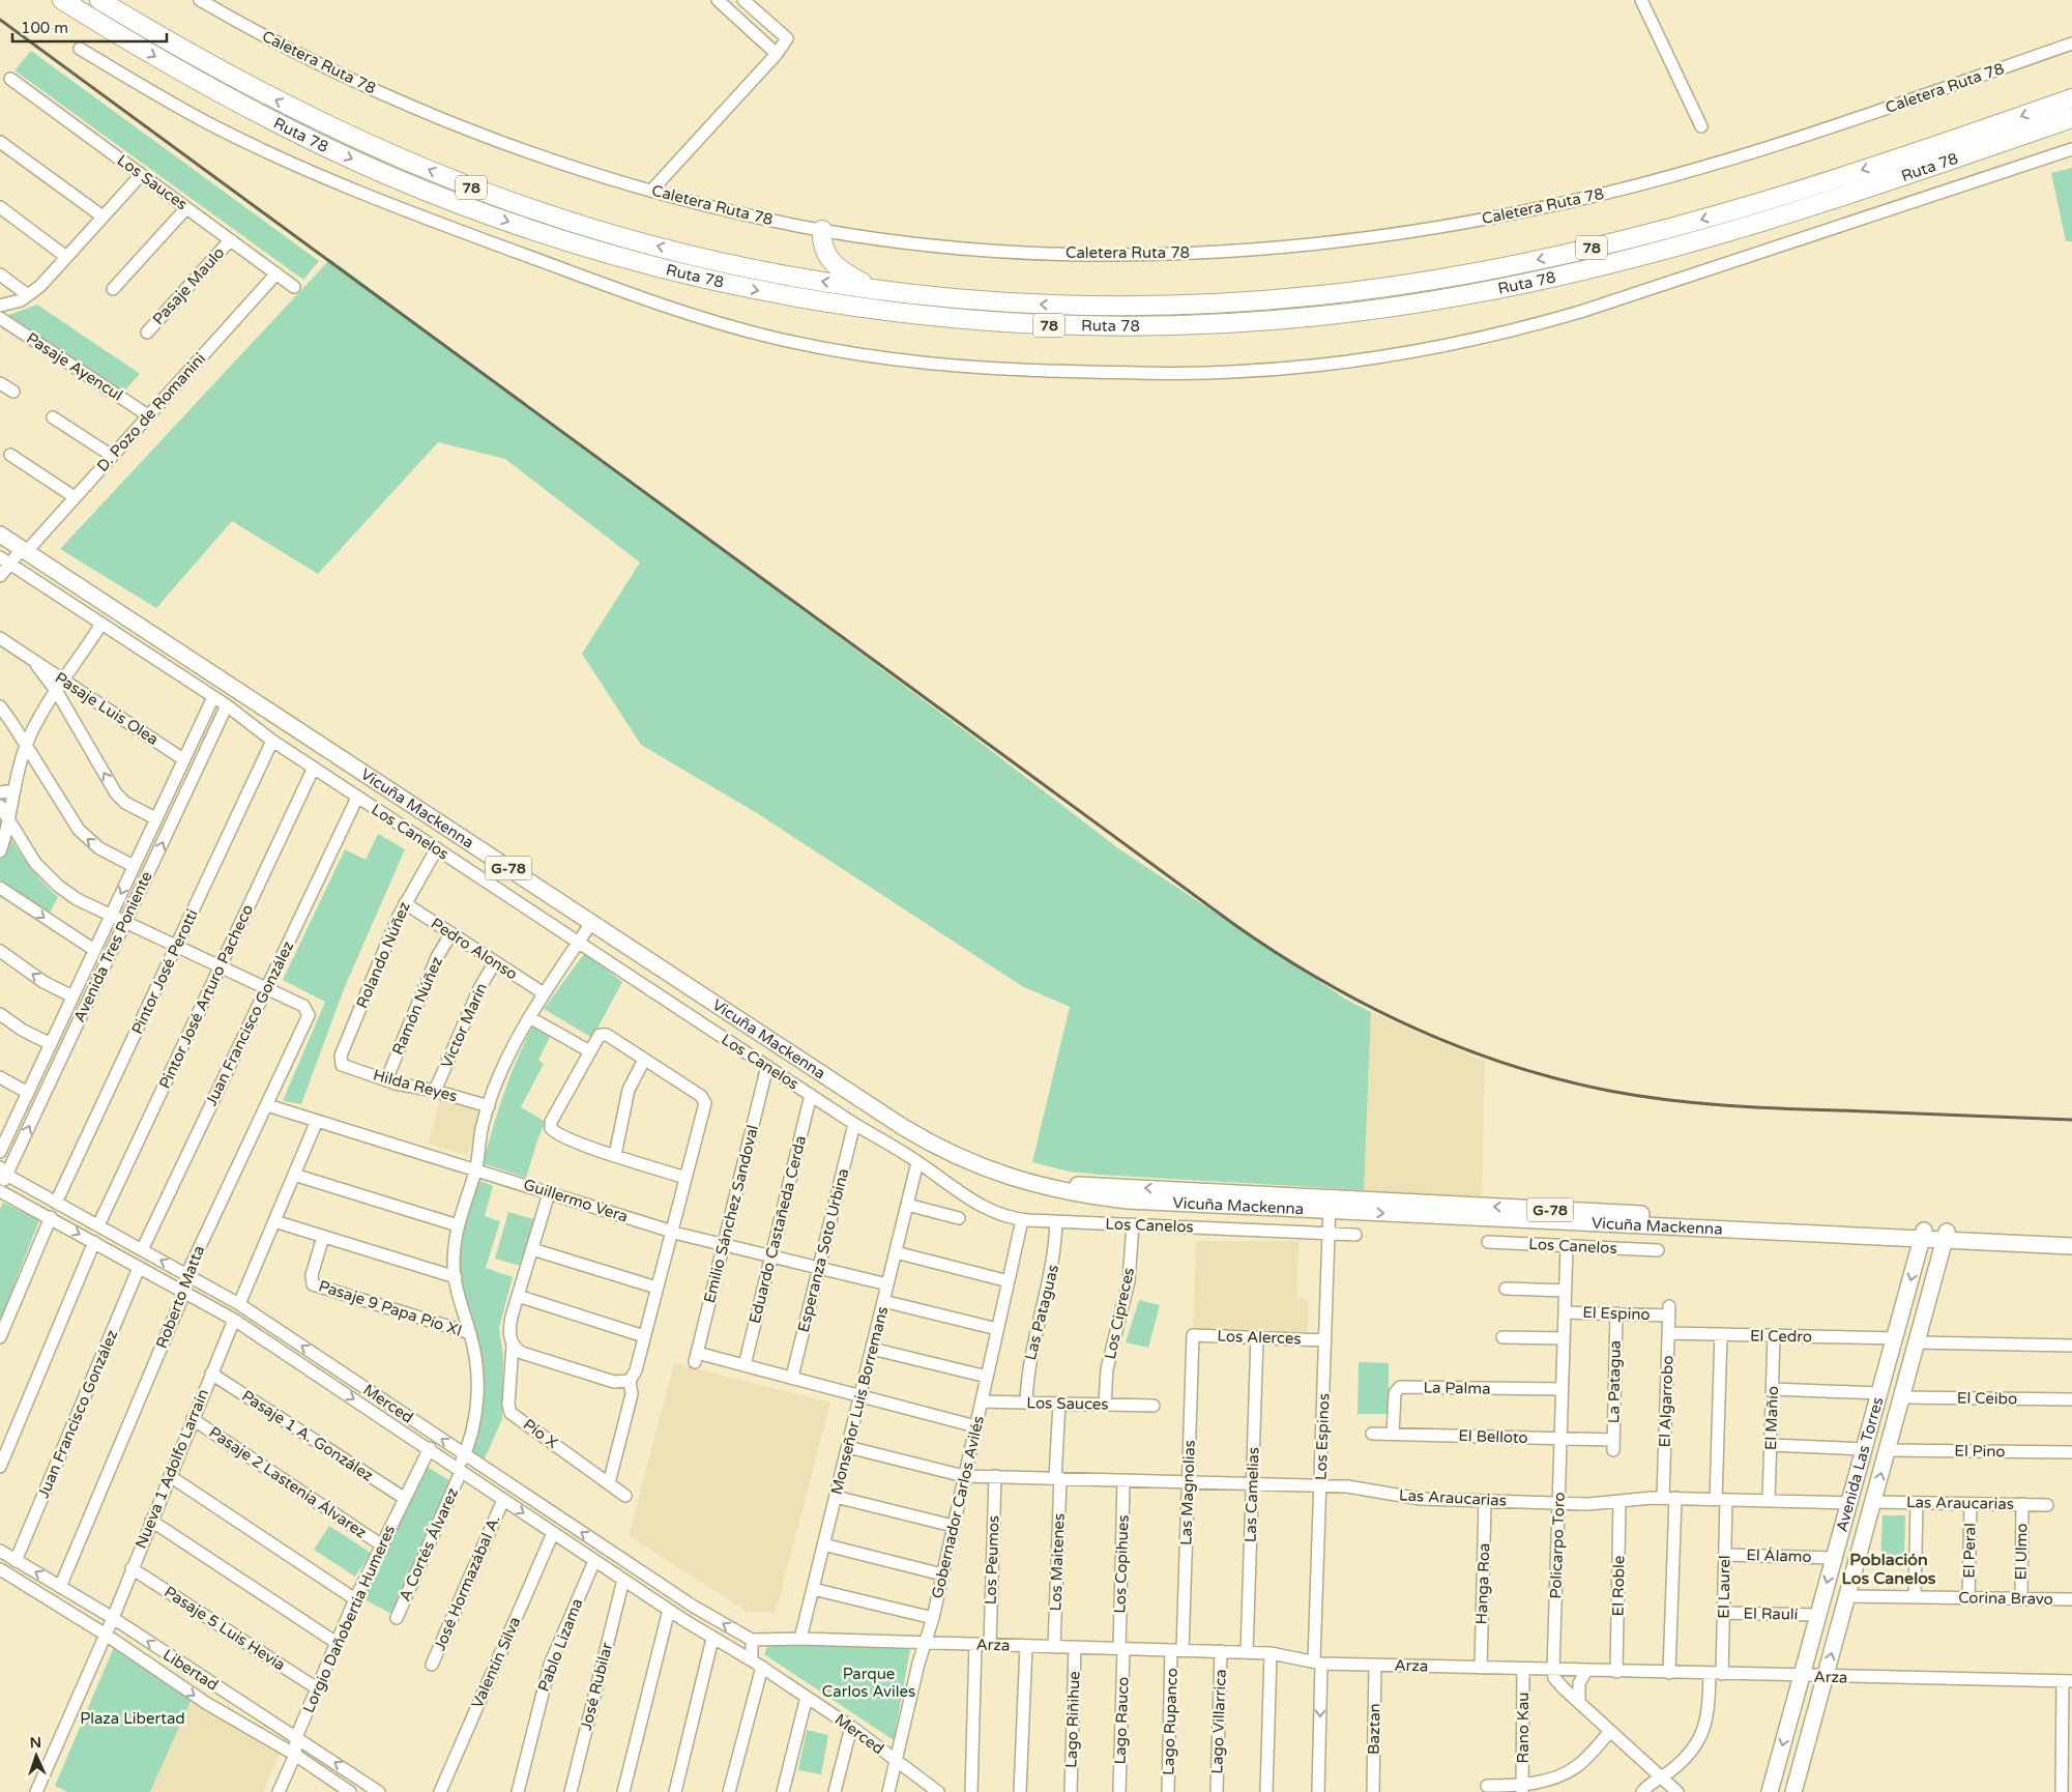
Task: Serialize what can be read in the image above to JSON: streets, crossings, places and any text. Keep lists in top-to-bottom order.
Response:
{
  "streets": {
    "highway": ["Ruta 78", "78"],
    "main road": ["Vicuña Mackenna", "G-78", "Avenida Las Torres"],
    "street": [
      "Caletera Ruta 78",
      "Los Sauces",
      "Pasaje Maulo",
      "Pasaje Ayencul",
      "D. Pozo de Romanini",
      "Pasaje Luis Olea",
      "Los Canelos",
      "Avenida Tres Poniente",
      "Pedro Alonso",
      "Rolando Núñez",
      "Pintor José Perotti",
      "Pintor José Arturo Pacheco",
      "Ramón Núñez",
      "Juan Francisco González",
      "Víctor Marín",
      "Hilda Reyes",
      "Guillermo Vera",
      "Emilio Sánchez Sandoval",
      "Eduardo Castañeda Cerda",
      "Esperanza Soto Urbina",
      "Roberto Matta",
      "Pasaje 9 Papa Pío XI",
      "Las Pataguas",
      "Los Cipreces",
      "El Espino",
      "El Cedro",
      "Los Alerces",
      "La Patagua",
      "La Palma",
      "El Ceibo",
      "Monseñor Luis Borremans",
      "El Algarrobo",
      "Merced",
      "El Mañío",
      "Pío X",
      "Pasaje 1 A. González",
      "Los Espinos",
      "El Belloto",
      "El Pino",
      "Nueva 1 Adolfo Larraín",
      "Pasaje 2 Lastenia Álvarez",
      "Las Magnolias",
      "Las Camelias",
      "Las Araucarias",
      "Gobernador Carlos Avilés",
      "A Cortés Álvarez",
      "Policarpo Toro",
      "El Peral",
      "El Ulmo",
      "El Álamo",
      "Los Peumos",
      "Los Maitenes",
      "Los Copihues",
      "José Hormazábal A.",
      "Hanga Roa",
      "El Roble",
      "El Laurel",
      "Corina Bravo",
      "El Raulí",
      "Lorgio Dañobertia Humeres",
      "Pasaje 5 Luis Hevia",
      "Pablo Lizama",
      "Arza",
      "Valentín Silva",
      "Libertad",
      "José Rubilar",
      "Lago Riñihue",
      "Lago Rauco",
      "Lago Rupanco",
      "Lago Villarrica",
      "Rano Kau",
      "Baztan"
    ]
  },
  "crossings": [
    ["Los Sauces", "Pasaje Maulo"],
    ["Los Sauces", "D. Pozo de Romanini"],
    ["Los Sauces", "Las Pataguas"],
    ["Los Sauces", "Los Cipreces"],
    ["Los Sauces", "Gobernador Carlos Avilés"],
    ["Pasaje Ayencul", "D. Pozo de Romanini"],
    ["D. Pozo de Romanini", "Vicuña Mackenna"],
    ["Pasaje Luis Olea", "Avenida Tres Poniente"],
    ["Vicuña Mackenna", "Los Espinos"],
    ["Vicuña Mackenna", "Avenida Las Torres"],
    ["Vicuña Mackenna", "A Cortés Álvarez"],
    ["Los Canelos", "Avenida Tres Poniente"],
    ["Los Canelos", "Rolando Núñez"],
    ["Los Canelos", "Pintor José Perotti"],
    ["Los Canelos", "Pintor José Arturo Pacheco"],
    ["Los Canelos", "Juan Francisco González"],
    ["Los Canelos", "Emilio Sánchez Sandoval"],
    ["Los Canelos", "Eduardo Castañeda Cerda"],
    ["Los Canelos", "Esperanza Soto Urbina"],
    ["Los Canelos", "Las Pataguas"],
    ["Los Canelos", "Los Cipreces"],
    ["Los Canelos", "Monseñor Luis Borremans"],
    ["Los Canelos", "Los Espinos"],
    ["Los Canelos", "Gobernador Carlos Avilés"],
    ["Los Canelos", "A Cortés Álvarez"],
    ["Los Canelos", "Policarpo Toro"],
    ["Avenida Tres Poniente", "Merced"],
    ["Pedro Alonso", "Rolando Núñez"],
    ["Pedro Alonso", "Ramón Núñez"],
    ["Pedro Alonso", "Víctor Marín"],
    ["Pedro Alonso", "A Cortés Álvarez"],
    ["Rolando Núñez", "Hilda Reyes"],
    ["Pintor José Perotti", "Merced"],
    ["Pintor José Arturo Pacheco", "Merced"],
    ["Ramón Núñez", "Hilda Reyes"],
    ["Juan Francisco González", "Roberto Matta"],
    ["Juan Francisco González", "Merced"],
    ["Juan Francisco González", "Libertad"],
    ["Víctor Marín", "Hilda Reyes"],
    ["Hilda Reyes", "A Cortés Álvarez"],
    ["Guillermo Vera", "Emilio Sánchez Sandoval"],
    ["Guillermo Vera", "Eduardo Castañeda Cerda"],
    ["Guillermo Vera", "Esperanza Soto Urbina"],
    ["Guillermo Vera", "Roberto Matta"],
    ["Guillermo Vera", "Monseñor Luis Borremans"],
    ["Guillermo Vera", "A Cortés Álvarez"],
    ["Emilio Sánchez Sandoval", "Eduardo Castañeda Cerda"],
    ["Roberto Matta", "Merced"],
    ["Roberto Matta", "Libertad"],
    ["Pasaje 9 Papa Pío XI", "A Cortés Álvarez"],
    ["El Espino", "La Patagua"],
    ["El Espino", "El Algarrobo"],
    ["El Espino", "Policarpo Toro"],
    ["El Cedro", "El Algarrobo"],
    ["El Cedro", "El Mañío"],
    ["El Cedro", "Avenida Las Torres"],
    ["El Cedro", "El Laurel"],
    ["Los Alerces", "Los Espinos"],
    ["Los Alerces", "Las Magnolias"],
    ["Los Alerces", "Las Camelias"],
    ["La Patagua", "El Belloto"],
    ["La Palma", "El Belloto"],
    ["La Palma", "Policarpo Toro"],
    ["El Ceibo", "Avenida Las Torres"],
    ["Monseñor Luis Borremans", "Las Araucarias"],
    ["Monseñor Luis Borremans", "Arza"],
    ["El Algarrobo", "Las Araucarias"],
    ["Merced", "Nueva 1 Adolfo Larraín"],
    ["Merced", "Gobernador Carlos Avilés"],
    ["Merced", "A Cortés Álvarez"],
    ["Merced", "José Hormazábal A."],
    ["Merced", "Lorgio Dañobertia Humeres"],
    ["Merced", "Pablo Lizama"],
    ["Merced", "Arza"],
    ["Merced", "Valentín Silva"],
    ["Merced", "José Rubilar"],
    ["El Mañío", "Las Araucarias"],
    ["Pasaje 1 A. González", "Nueva 1 Adolfo Larraín"],
    ["Pasaje 1 A. González", "Lorgio Dañobertia Humeres"],
    ["Los Espinos", "Las Araucarias"],
    ["Los Espinos", "Arza"],
    ["El Belloto", "Policarpo Toro"],
    ["El Pino", "Avenida Las Torres"],
    ["Avenida Las Torres", "Las Araucarias"],
    ["Avenida Las Torres", "El Álamo"],
    ["Avenida Las Torres", "Corina Bravo"],
    ["Avenida Las Torres", "El Raulí"],
    ["Avenida Las Torres", "Arza"],
    ["Nueva 1 Adolfo Larraín", "Pasaje 2 Lastenia Álvarez"],
    ["Nueva 1 Adolfo Larraín", "Pasaje 5 Luis Hevia"],
    ["Nueva 1 Adolfo Larraín", "Libertad"],
    ["Pasaje 2 Lastenia Álvarez", "Lorgio Dañobertia Humeres"],
    ["Las Magnolias", "Las Araucarias"],
    ["Las Magnolias", "Arza"],
    ["Las Magnolias", "Lago Rupanco"],
    ["Las Camelias", "Las Araucarias"],
    ["Las Camelias", "Arza"],
    ["Las Araucarias", "Gobernador Carlos Avilés"],
    ["Las Araucarias", "Policarpo Toro"],
    ["Las Araucarias", "El Peral"],
    ["Las Araucarias", "El Ulmo"],
    ["Las Araucarias", "Los Peumos"],
    ["Las Araucarias", "Los Maitenes"],
    ["Las Araucarias", "Los Copihues"],
    ["Las Araucarias", "Hanga Roa"],
    ["Las Araucarias", "El Roble"],
    ["Las Araucarias", "El Laurel"],
    ["Gobernador Carlos Avilés", "Arza"],
    ["Policarpo Toro", "Arza"],
    ["El Peral", "Corina Bravo"],
    ["El Ulmo", "Corina Bravo"],
    ["El Álamo", "El Laurel"],
    ["Los Peumos", "Arza"],
    ["Los Maitenes", "Arza"],
    ["Los Copihues", "Arza"],
    ["Los Copihues", "Lago Rauco"],
    ["Hanga Roa", "Arza"],
    ["El Roble", "Arza"],
    ["El Laurel", "El Raulí"],
    ["El Laurel", "Arza"],
    ["Lorgio Dañobertia Humeres", "Pasaje 5 Luis Hevia"],
    ["Lorgio Dañobertia Humeres", "Libertad"],
    ["Arza", "Lago Riñihue"],
    ["Arza", "Lago Rauco"],
    ["Arza", "Lago Rupanco"],
    ["Arza", "Lago Villarrica"],
    ["Arza", "Rano Kau"],
    ["Arza", "Baztan"]
  ],
  "districts": ["Población Los Canelos"],
  "parks": ["Parque Carlos Aviles", "Plaza Libertad"],
  "scale_bar": "100 m",
  "north": "top"
}
